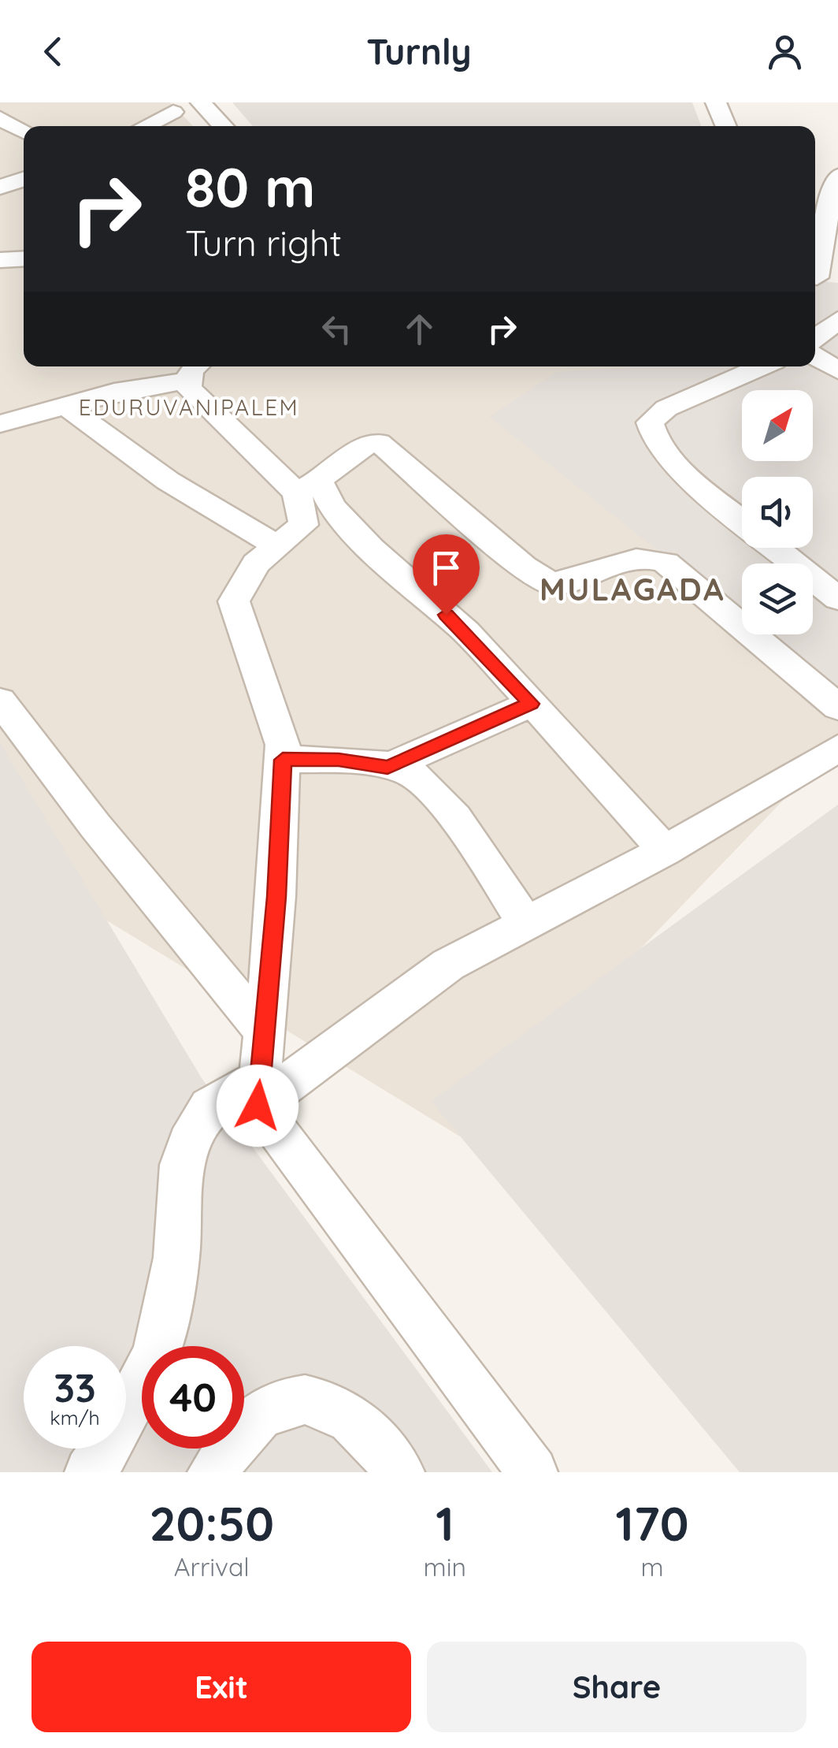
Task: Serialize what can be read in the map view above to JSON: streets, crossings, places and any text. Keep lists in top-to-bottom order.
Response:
{
  "districts": ["EDURUVANIPALEM", "MULAGADA"],
  "north": "top right",
  "page": {
    "header": "Turnly",
    "turn": ["80 m", "Turn right"],
    "speed": "33 km/h",
    "limit": "40",
    "eta": [
      "20:50",
      "Arrival",
      "1",
      "min",
      "170",
      "m"
    ],
    "buttons": ["Exit", "Share"]
  }
}
